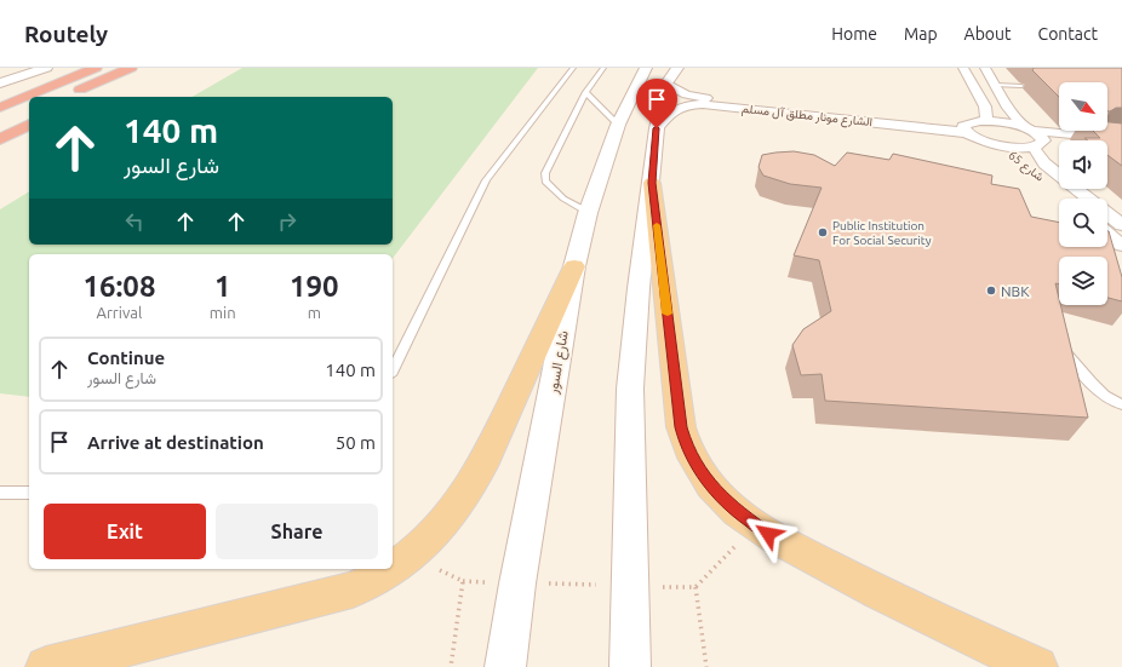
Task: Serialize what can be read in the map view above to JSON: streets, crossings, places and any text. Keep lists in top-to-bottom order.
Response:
{
  "streets": {
    "main road": ["شارع السور"],
    "street": ["الشارع مونار مطلق آل مسلم", "شارع 65"]
  },
  "places": ["Public Institution For Social Security", "NBK"],
  "north": "bottom right",
  "page": {
    "header": "Routely",
    "nav": [
      "Home",
      "Map",
      "About",
      "Contact"
    ],
    "turn": ["140 m", "شارع السور"],
    "eta": [
      "16:08",
      "Arrival",
      "1",
      "min",
      "190",
      "m"
    ],
    "list": [
      {
        "name": "Continue",
        "note": "شارع السور",
        "value": "140 m"
      },
      {
        "name": "Arrive at destination",
        "value": "50 m"
      }
    ],
    "buttons": ["Exit", "Share"]
  }
}
